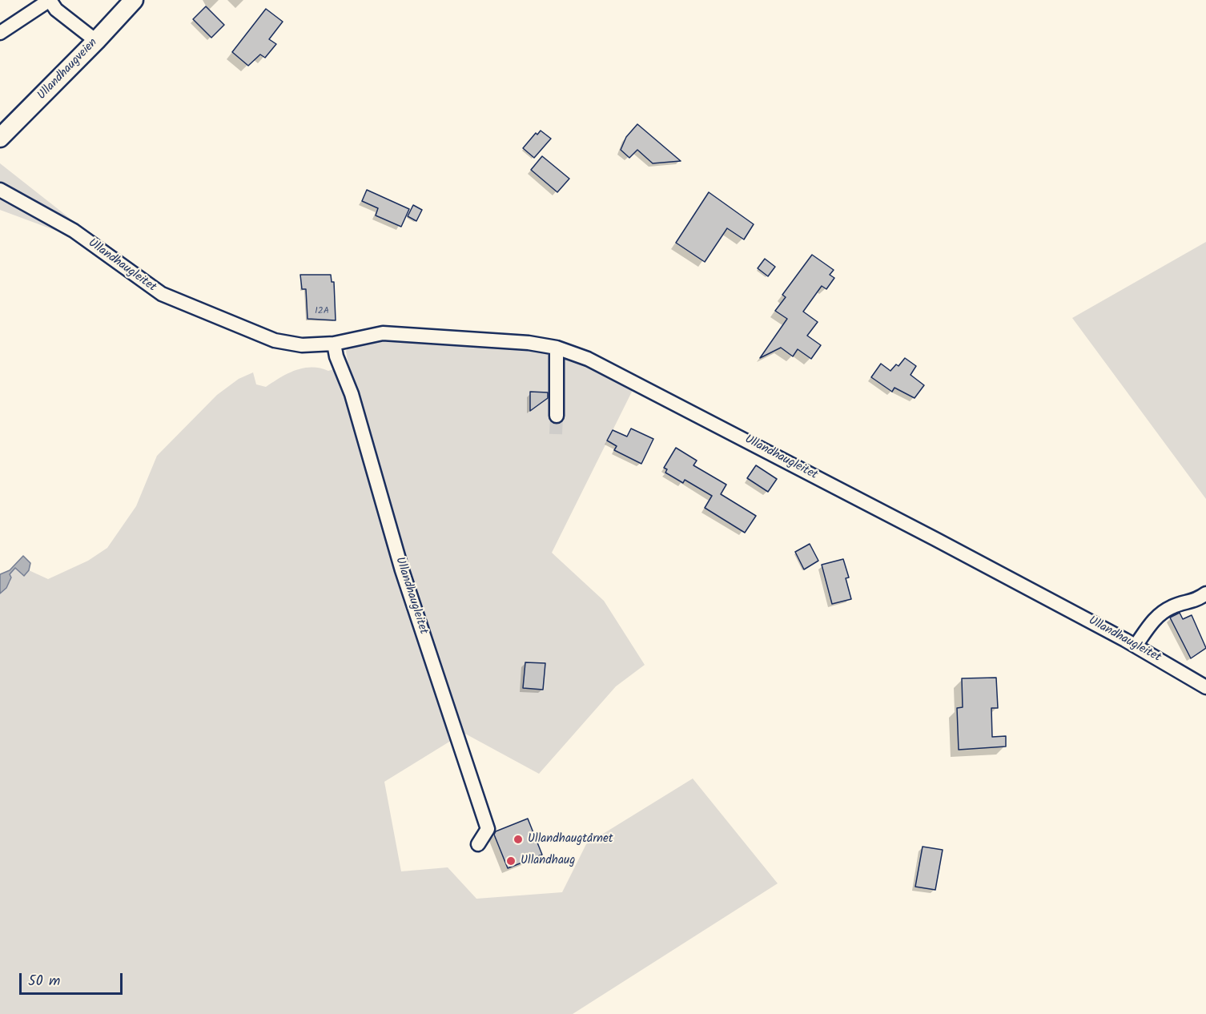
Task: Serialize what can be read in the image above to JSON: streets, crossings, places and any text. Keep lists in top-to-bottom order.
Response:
{
  "streets": {
    "main road": ["Ullandhaugveien"],
    "street": ["Ullandhaugleitet"]
  },
  "places": ["Ullandhaugtårnet", "Ullandhaug"],
  "house_numbers": ["12A"],
  "scale_bar": "50 m"
}
